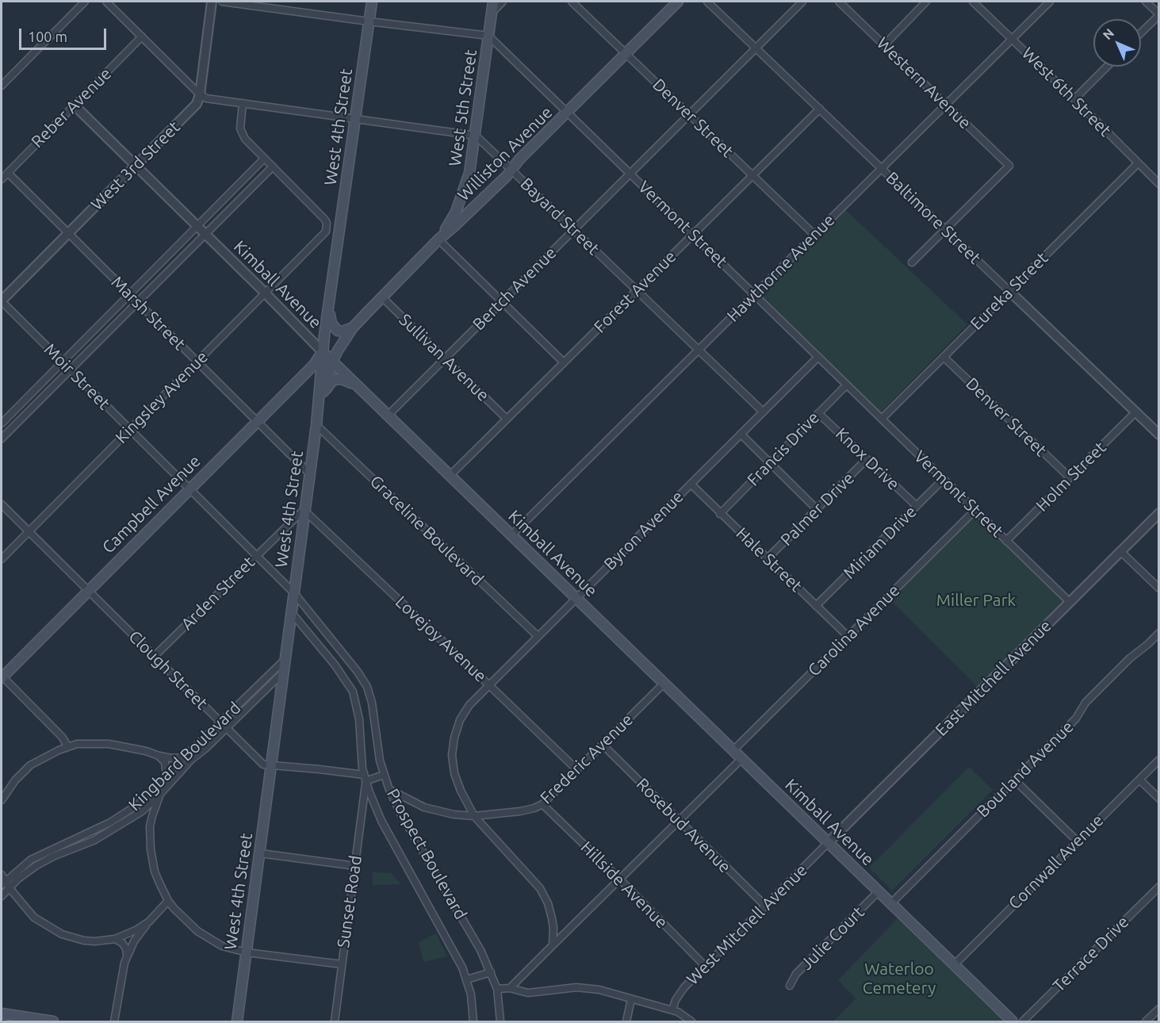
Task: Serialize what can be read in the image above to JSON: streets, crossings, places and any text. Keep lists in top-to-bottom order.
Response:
{
  "streets": {
    "main road": [
      "West 5th Street",
      "West 4th Street",
      "Williston Avenue",
      "Kimball Avenue",
      "Campbell Avenue"
    ],
    "street": [
      "Western Avenue",
      "West 6th Street",
      "Reber Avenue",
      "Denver Street",
      "West 3rd Street",
      "Bayard Street",
      "Baltimore Street",
      "Vermont Street",
      "Hawthorne Avenue",
      "Bertch Avenue",
      "Eureka Street",
      "Forest Avenue",
      "Marsh Street",
      "Sullivan Avenue",
      "Moir Street",
      "Kingsley Avenue",
      "Francis Drive",
      "Knox Drive",
      "Holm Street",
      "Palmer Drive",
      "Graceline Boulevard",
      "Byron Avenue",
      "Miriam Drive",
      "Hale Street",
      "Arden Street",
      "Carolina Avenue",
      "Lovejoy Avenue",
      "Clough Street",
      "East Mitchell Avenue",
      "Kingbard Boulevard",
      "Frederic Avenue",
      "Bourland Avenue",
      "Rosebud Avenue",
      "Prospect Boulevard",
      "Cornwall Avenue",
      "Hillside Avenue",
      "Sunset Road",
      "West Mitchell Avenue",
      "Julie Court",
      "Terrace Drive"
    ]
  },
  "crossings": [
    ["Western Avenue", "Baltimore Street"],
    ["Western Avenue", "Hawthorne Avenue"],
    ["West 6th Street", "Hawthorne Avenue"],
    ["West 6th Street", "Eureka Street"],
    ["Reber Avenue", "Kimball Avenue"],
    ["Reber Avenue", "Marsh Street"],
    ["West 5th Street", "Williston Avenue"],
    ["West 5th Street", "Bayard Street"],
    ["West 5th Street", "Vermont Street"],
    ["Denver Street", "Williston Avenue"],
    ["Denver Street", "Hawthorne Avenue"],
    ["Denver Street", "Bertch Avenue"],
    ["Denver Street", "Eureka Street"],
    ["Denver Street", "Forest Avenue"],
    ["Denver Street", "Holm Street"],
    ["West 4th Street", "Williston Avenue"],
    ["West 4th Street", "Kimball Avenue"],
    ["West 4th Street", "Marsh Street"],
    ["West 4th Street", "Moir Street"],
    ["West 4th Street", "Campbell Avenue"],
    ["West 4th Street", "Graceline Boulevard"],
    ["West 4th Street", "Arden Street"],
    ["West 4th Street", "Lovejoy Avenue"],
    ["West 4th Street", "Clough Street"],
    ["West 4th Street", "Kingbard Boulevard"],
    ["West 4th Street", "Prospect Boulevard"],
    ["Williston Avenue", "Bayard Street"],
    ["Williston Avenue", "Vermont Street"],
    ["Williston Avenue", "Kimball Avenue"],
    ["Williston Avenue", "Sullivan Avenue"],
    ["Williston Avenue", "Graceline Boulevard"],
    ["West 3rd Street", "Kimball Avenue"],
    ["West 3rd Street", "Marsh Street"],
    ["West 3rd Street", "Moir Street"],
    ["Bayard Street", "Hawthorne Avenue"],
    ["Bayard Street", "Bertch Avenue"],
    ["Bayard Street", "Forest Avenue"],
    ["Bayard Street", "Byron Avenue"],
    ["Baltimore Street", "Hawthorne Avenue"],
    ["Baltimore Street", "Bertch Avenue"],
    ["Baltimore Street", "Eureka Street"],
    ["Baltimore Street", "Forest Avenue"],
    ["Baltimore Street", "Holm Street"],
    ["Vermont Street", "Hawthorne Avenue"],
    ["Vermont Street", "Bertch Avenue"],
    ["Vermont Street", "Eureka Street"],
    ["Vermont Street", "Forest Avenue"],
    ["Vermont Street", "Francis Drive"],
    ["Vermont Street", "Holm Street"],
    ["Vermont Street", "Byron Avenue"],
    ["Vermont Street", "Miriam Drive"],
    ["Vermont Street", "Carolina Avenue"],
    ["Vermont Street", "East Mitchell Avenue"],
    ["Hawthorne Avenue", "Kimball Avenue"],
    ["Kimball Avenue", "Bertch Avenue"],
    ["Kimball Avenue", "Forest Avenue"],
    ["Kimball Avenue", "Kingsley Avenue"],
    ["Kimball Avenue", "Campbell Avenue"],
    ["Kimball Avenue", "Byron Avenue"],
    ["Kimball Avenue", "Carolina Avenue"],
    ["Kimball Avenue", "East Mitchell Avenue"],
    ["Kimball Avenue", "Frederic Avenue"],
    ["Kimball Avenue", "Bourland Avenue"],
    ["Kimball Avenue", "Cornwall Avenue"],
    ["Kimball Avenue", "West Mitchell Avenue"],
    ["Kimball Avenue", "Julie Court"],
    ["Bertch Avenue", "Sullivan Avenue"],
    ["Forest Avenue", "Sullivan Avenue"],
    ["Marsh Street", "Kingsley Avenue"],
    ["Marsh Street", "Campbell Avenue"],
    ["Moir Street", "Kingsley Avenue"],
    ["Moir Street", "Campbell Avenue"],
    ["Moir Street", "Arden Street"],
    ["Moir Street", "Prospect Boulevard"],
    ["Kingsley Avenue", "Clough Street"],
    ["Francis Drive", "Knox Drive"],
    ["Francis Drive", "Hale Street"],
    ["Knox Drive", "Palmer Drive"],
    ["Knox Drive", "Miriam Drive"],
    ["Campbell Avenue", "Clough Street"],
    ["Palmer Drive", "Hale Street"],
    ["Graceline Boulevard", "Byron Avenue"],
    ["Byron Avenue", "Hale Street"],
    ["Byron Avenue", "Lovejoy Avenue"],
    ["Byron Avenue", "Frederic Avenue"],
    ["Miriam Drive", "Hale Street"],
    ["Hale Street", "Carolina Avenue"],
    ["Arden Street", "Lovejoy Avenue"],
    ["Arden Street", "Clough Street"],
    ["Lovejoy Avenue", "Frederic Avenue"],
    ["Clough Street", "Kingbard Boulevard"],
    ["Clough Street", "Prospect Boulevard"],
    ["Clough Street", "Sunset Road"],
    ["East Mitchell Avenue", "West Mitchell Avenue"],
    ["Frederic Avenue", "Rosebud Avenue"],
    ["Frederic Avenue", "Prospect Boulevard"],
    ["Frederic Avenue", "Hillside Avenue"],
    ["Rosebud Avenue", "West Mitchell Avenue"],
    ["Prospect Boulevard", "Sunset Road"],
    ["Hillside Avenue", "West Mitchell Avenue"]
  ],
  "parks": ["Miller Park", "Waterloo Cemetery"],
  "scale_bar": "100 m",
  "north": "top left"
}
